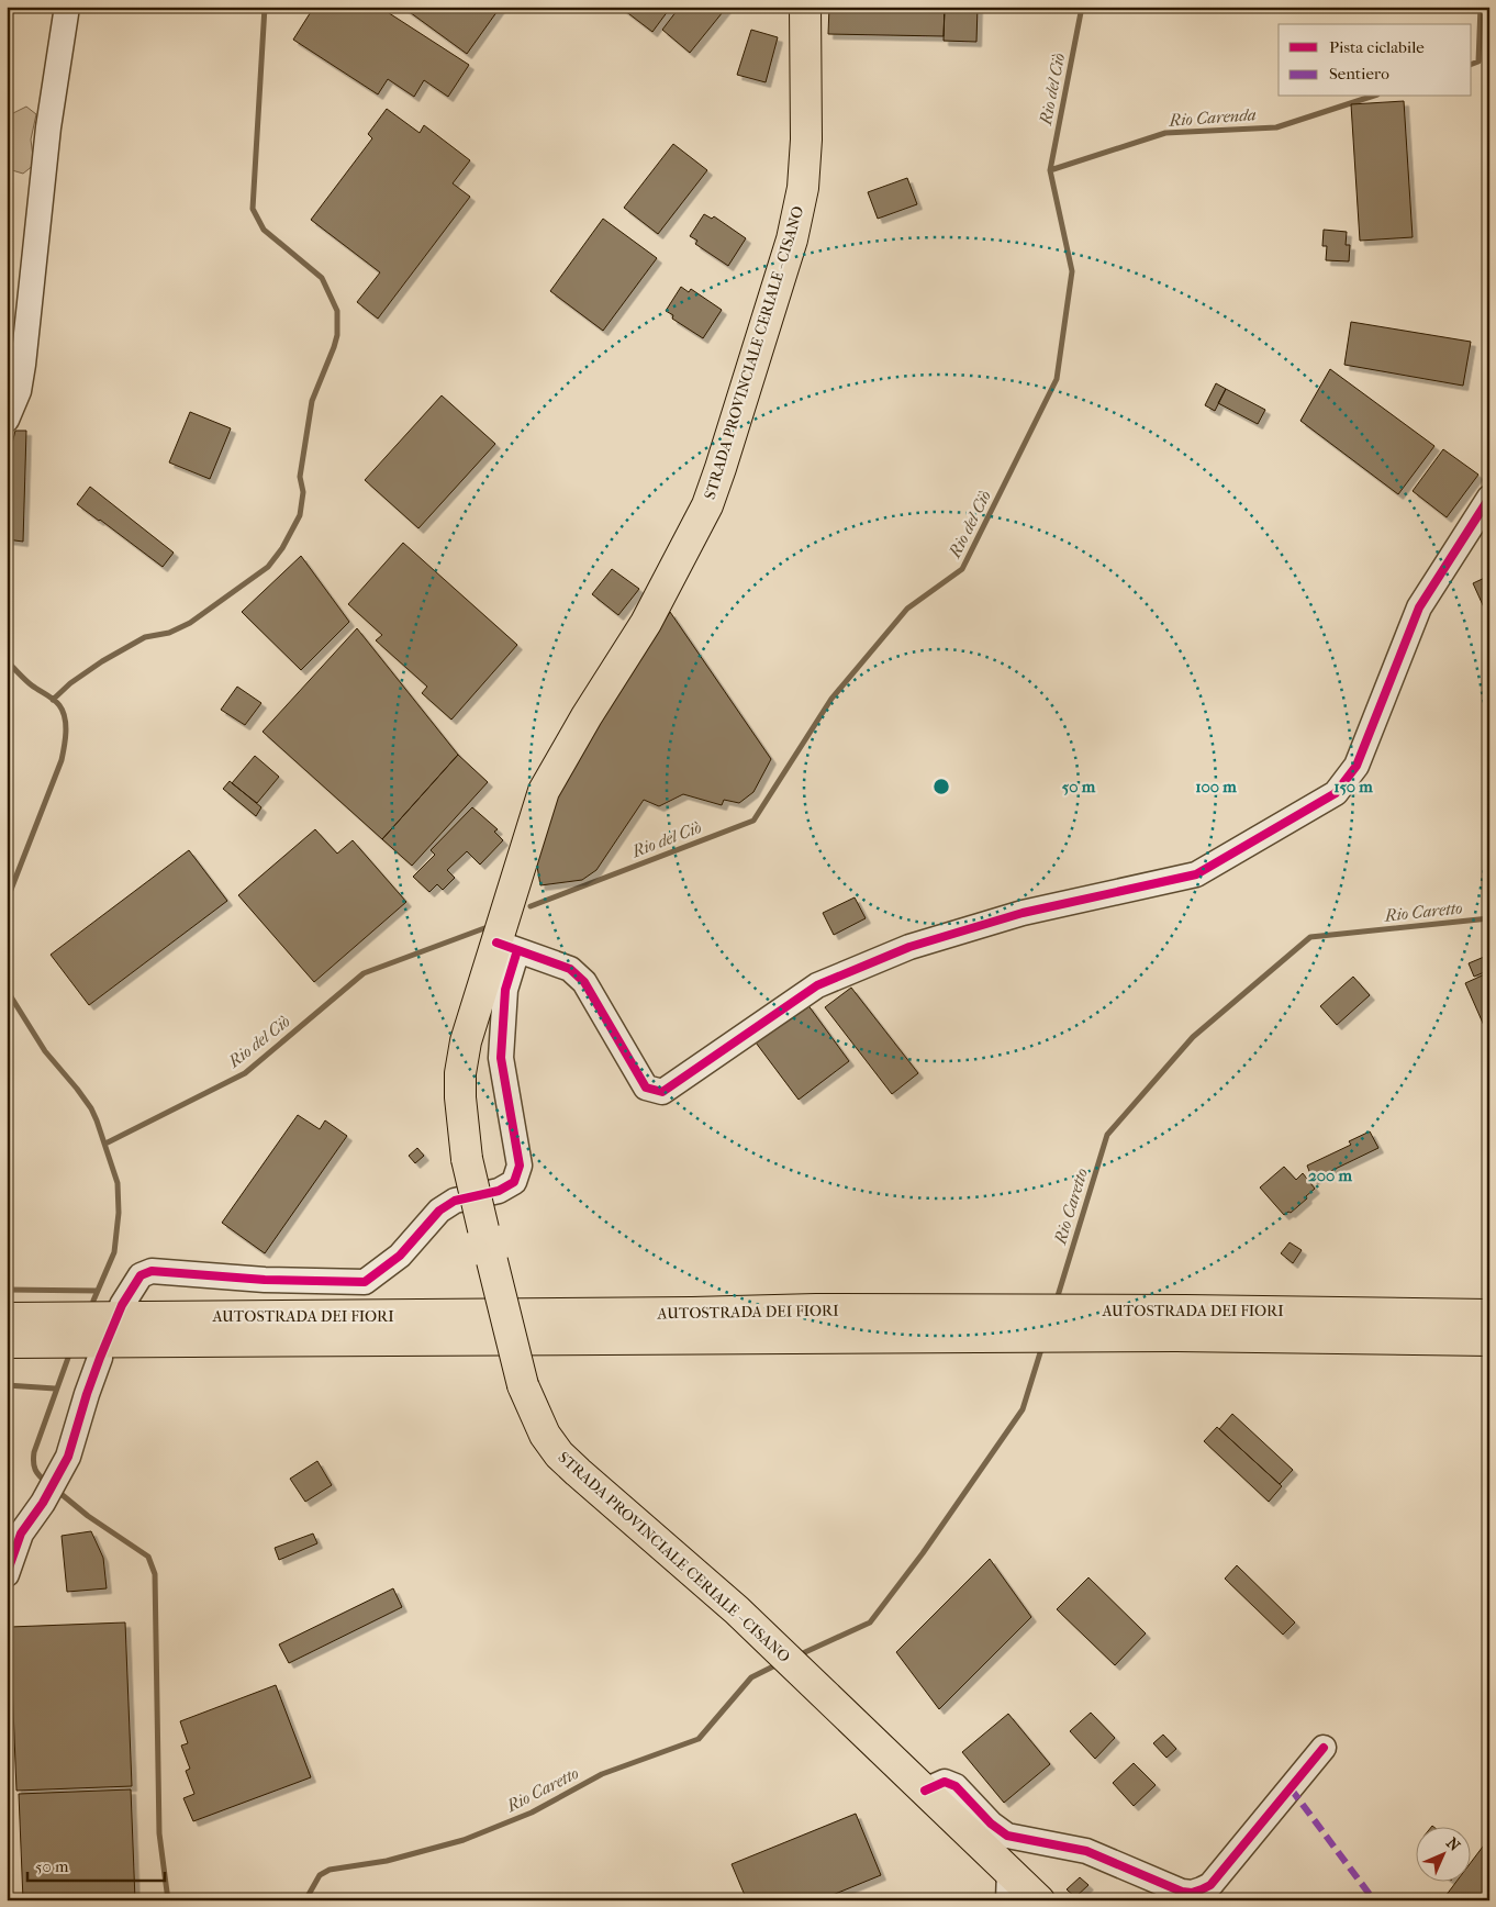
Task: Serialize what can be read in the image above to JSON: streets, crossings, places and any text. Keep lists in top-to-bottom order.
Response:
{
  "streets": {
    "main road": ["STRADA PROVINCIALE CERIALE - CISANO", "AUTOSTRADA DEI FIORI"]
  },
  "water": ["Rio del Ciò", "Rio Carenda", "Rio Caretto"],
  "legend": ["Pista ciclabile", "Sentiero"],
  "scale_bar": "50 m",
  "north": "top right",
  "rings": [
    "50 m",
    "100 m",
    "150 m",
    "200 m"
  ]
}
